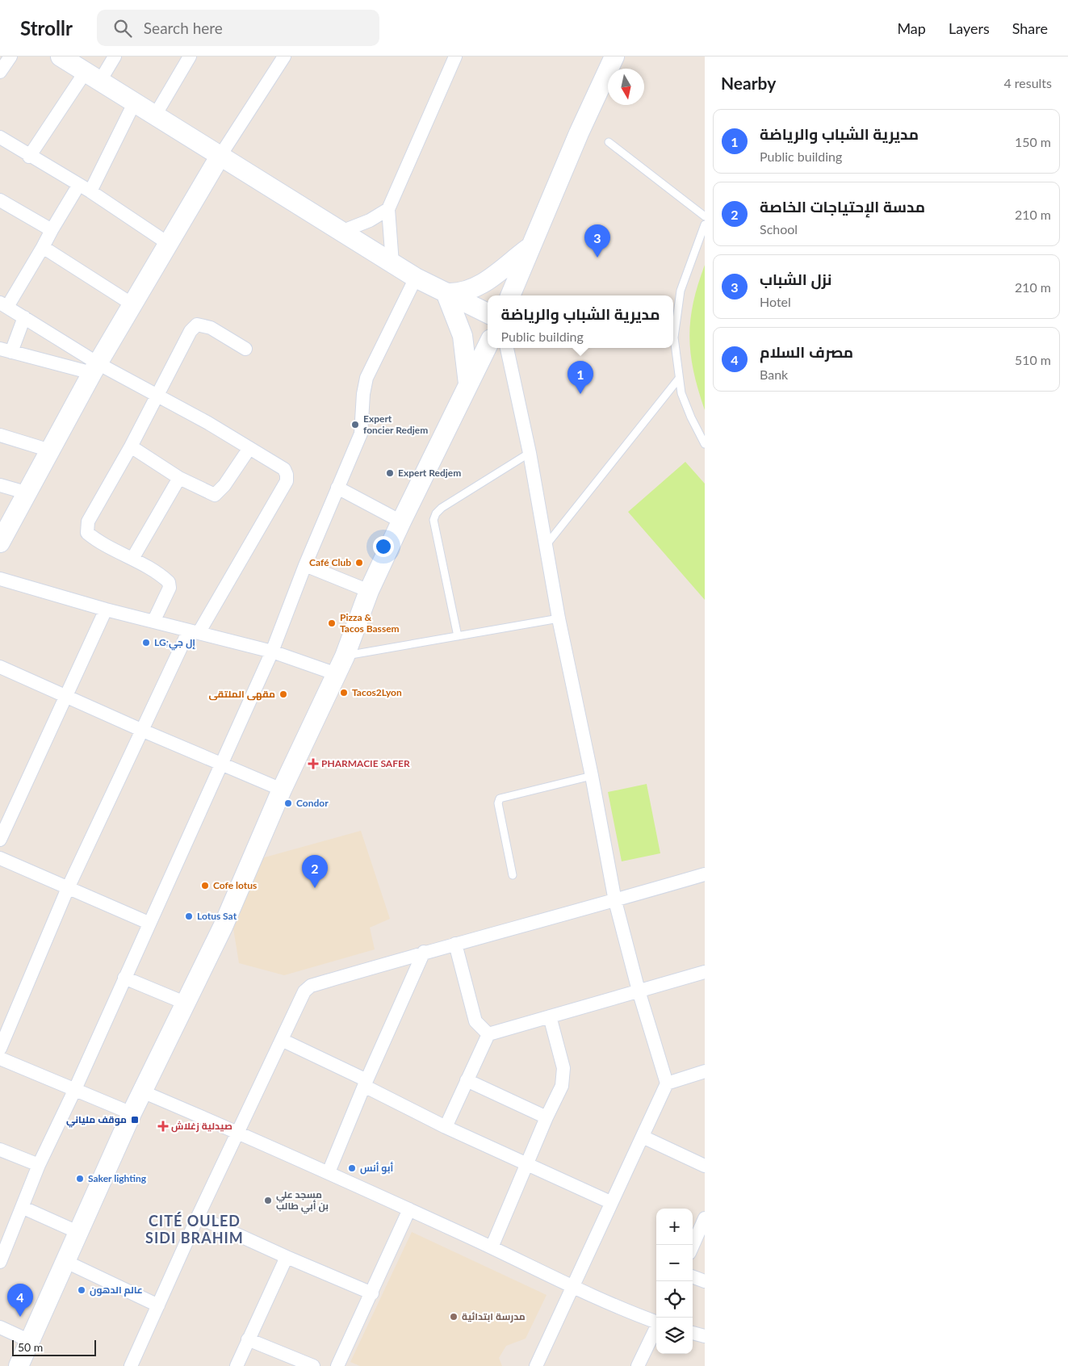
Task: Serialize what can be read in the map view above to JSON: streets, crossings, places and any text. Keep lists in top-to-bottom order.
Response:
{
  "districts": ["CITÉ OULED SIDI BRAHIM"],
  "places": {
    "other": [
      "Expert foncier Redjem",
      "Expert Redjem",
      "Café Club",
      "Pizza & Tacos Bassem",
      "LG;إل جي",
      "Tacos2Lyon",
      "مقهى الملتقى",
      "Condor",
      "Cofe lotus",
      "Lotus Sat",
      "أبو أنس",
      "Saker lighting",
      "مسجد علي بن أبي طالب",
      "عالم الدهون",
      "مدرسة ابتدائية"
    ],
    "health": ["PHARMACIE SAFER", "صيدلية زغلاش"],
    "transit": ["موقف ملياني"]
  },
  "scale_bar": "50 m",
  "north": "bottom",
  "page": {
    "header": "Strollr",
    "search": "Search here",
    "nav": ["Map", "Layers", "Share"],
    "heading": ["Nearby", "4 results"],
    "list": [
      {
        "mark": "1",
        "name": "مديرية الشباب والرياضة",
        "note": "Public building",
        "value": "150 m"
      },
      {
        "mark": "2",
        "name": "مدسة الإحتياجات الخاصة",
        "note": "School",
        "value": "210 m"
      },
      {
        "mark": "3",
        "name": "نزل الشباب",
        "note": "Hotel",
        "value": "210 m"
      },
      {
        "mark": "4",
        "name": "مصرف السلام",
        "note": "Bank",
        "value": "510 m"
      }
    ],
    "pins": [
      "3",
      "1",
      "2",
      "4"
    ],
    "popup": ["مديرية الشباب والرياضة", "Public building"],
    "map_buttons": ["+", "−"],
    "scale": "50 m"
  }
}
